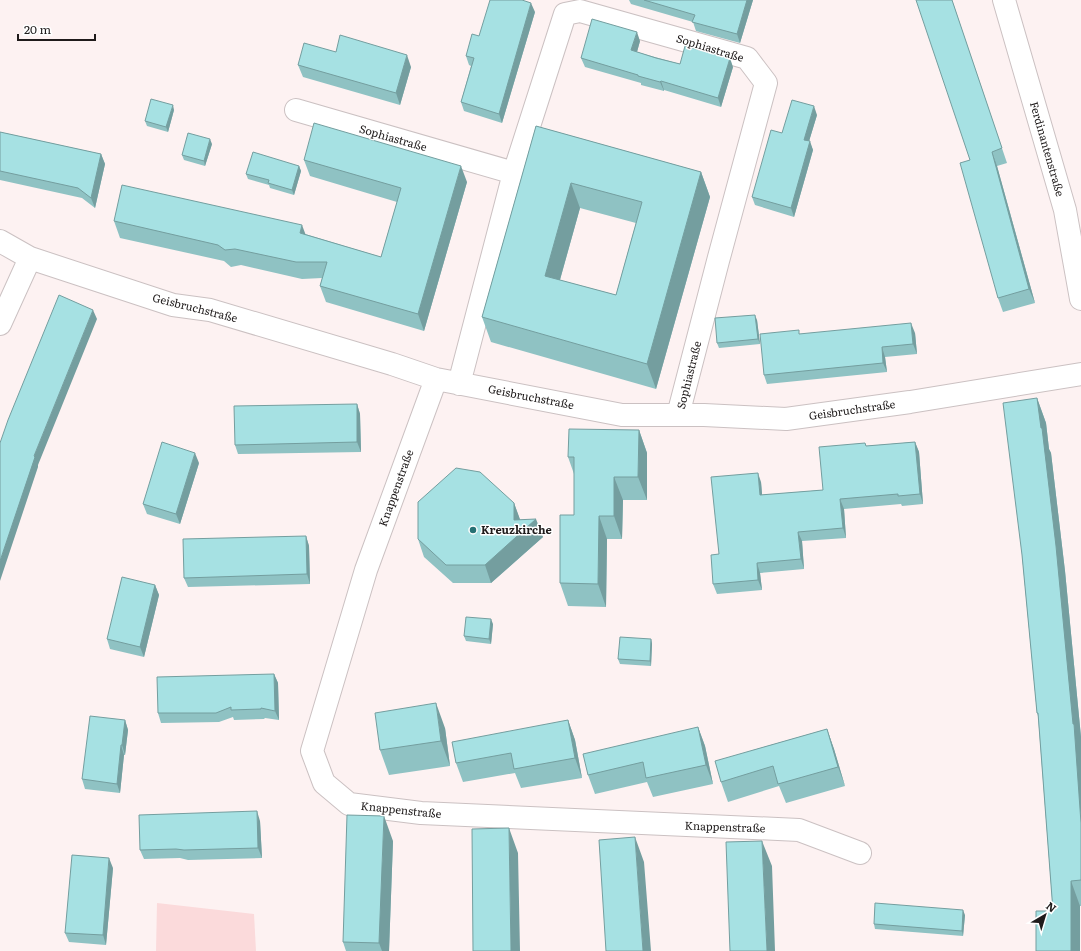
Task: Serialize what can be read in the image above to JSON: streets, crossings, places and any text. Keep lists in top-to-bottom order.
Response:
{
  "streets": {
    "street": [
      "Sophiastraße",
      "Ferdinantenstraße",
      "Geisbruchstraße",
      "Knappenstraße"
    ]
  },
  "crossings": [
    ["Sophiastraße", "Geisbruchstraße"],
    ["Geisbruchstraße", "Knappenstraße"]
  ],
  "places": ["Kreuzkirche"],
  "scale_bar": "20 m",
  "north": "top right"
}
